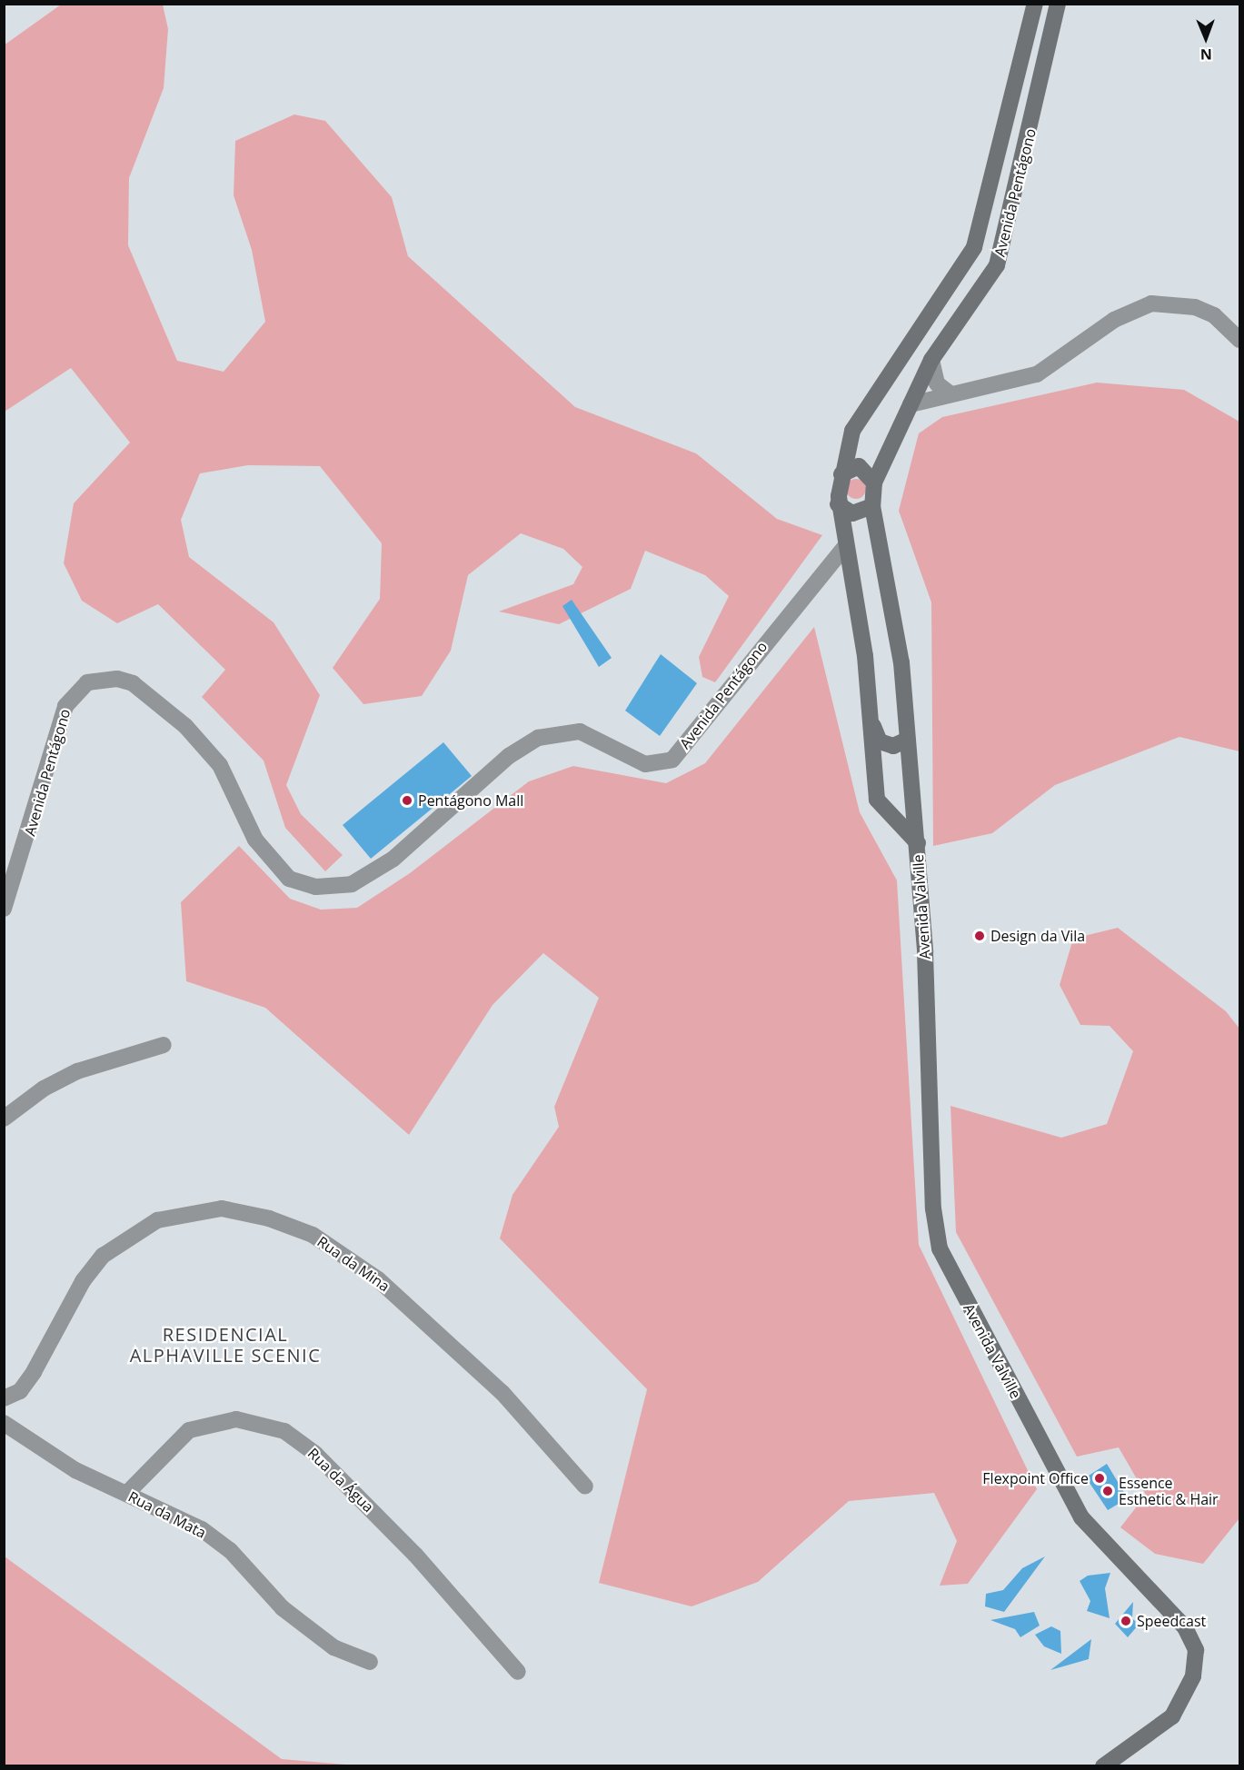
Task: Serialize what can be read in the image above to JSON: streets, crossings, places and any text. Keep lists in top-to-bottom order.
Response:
{
  "streets": {
    "main road": ["Avenida Pentágono", "Avenida Valville"],
    "street": ["Rua da Mina", "Rua da Água", "Rua da Mata"]
  },
  "crossings": [
    ["Avenida Pentágono", "Avenida Valville"],
    ["Rua da Água", "Rua da Mata"]
  ],
  "districts": ["RESIDENCIAL ALPHAVILLE SCENIC"],
  "places": [
    "Pentágono Mall",
    "Design da Vila",
    "Flexpoint Office",
    "Essence Esthetic & Hair",
    "Speedcast"
  ],
  "north": "bottom"
}
